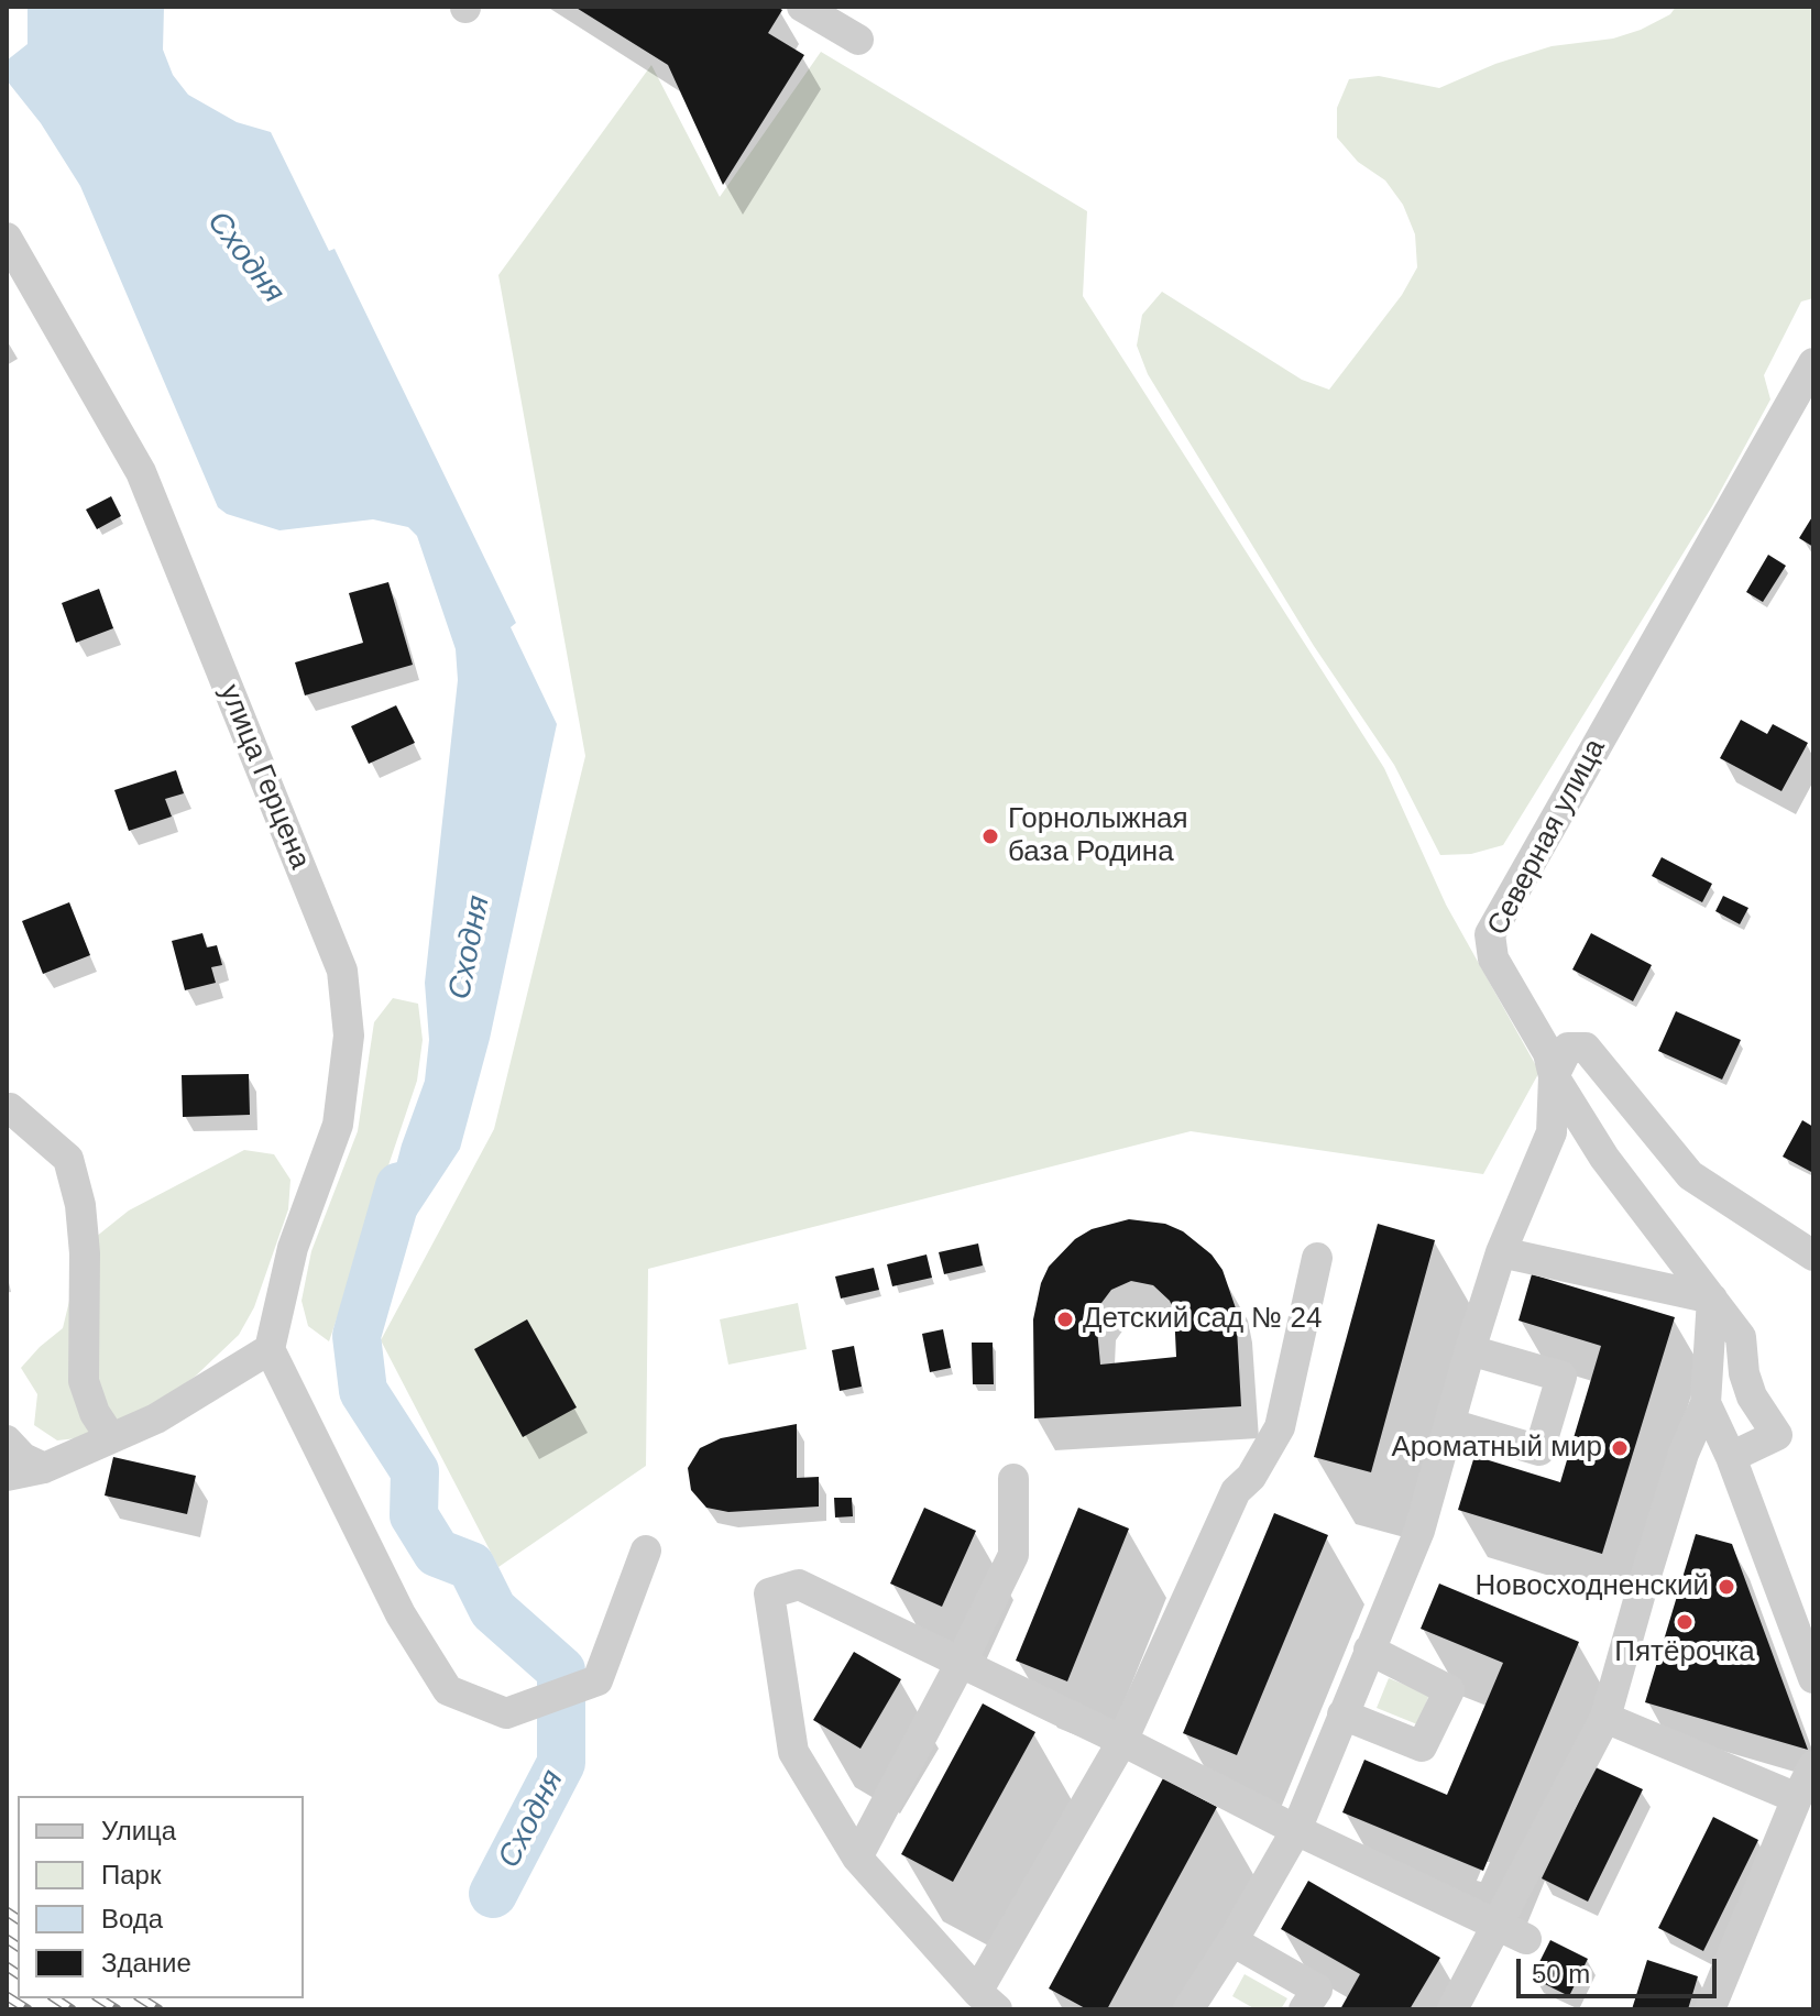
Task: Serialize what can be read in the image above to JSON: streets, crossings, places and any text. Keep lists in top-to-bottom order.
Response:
{
  "streets": {
    "street": ["улица Герцена", "Северная улица"]
  },
  "water": ["Сходня"],
  "places": [
    "Горнолыжная база Родина",
    "Детский сад № 24",
    "Ароматный мир",
    "Новосходненский",
    "Пятёрочка"
  ],
  "legend": [
    "Улица",
    "Парк",
    "Вода",
    "Здание"
  ],
  "scale_bar": "50 m"
}
